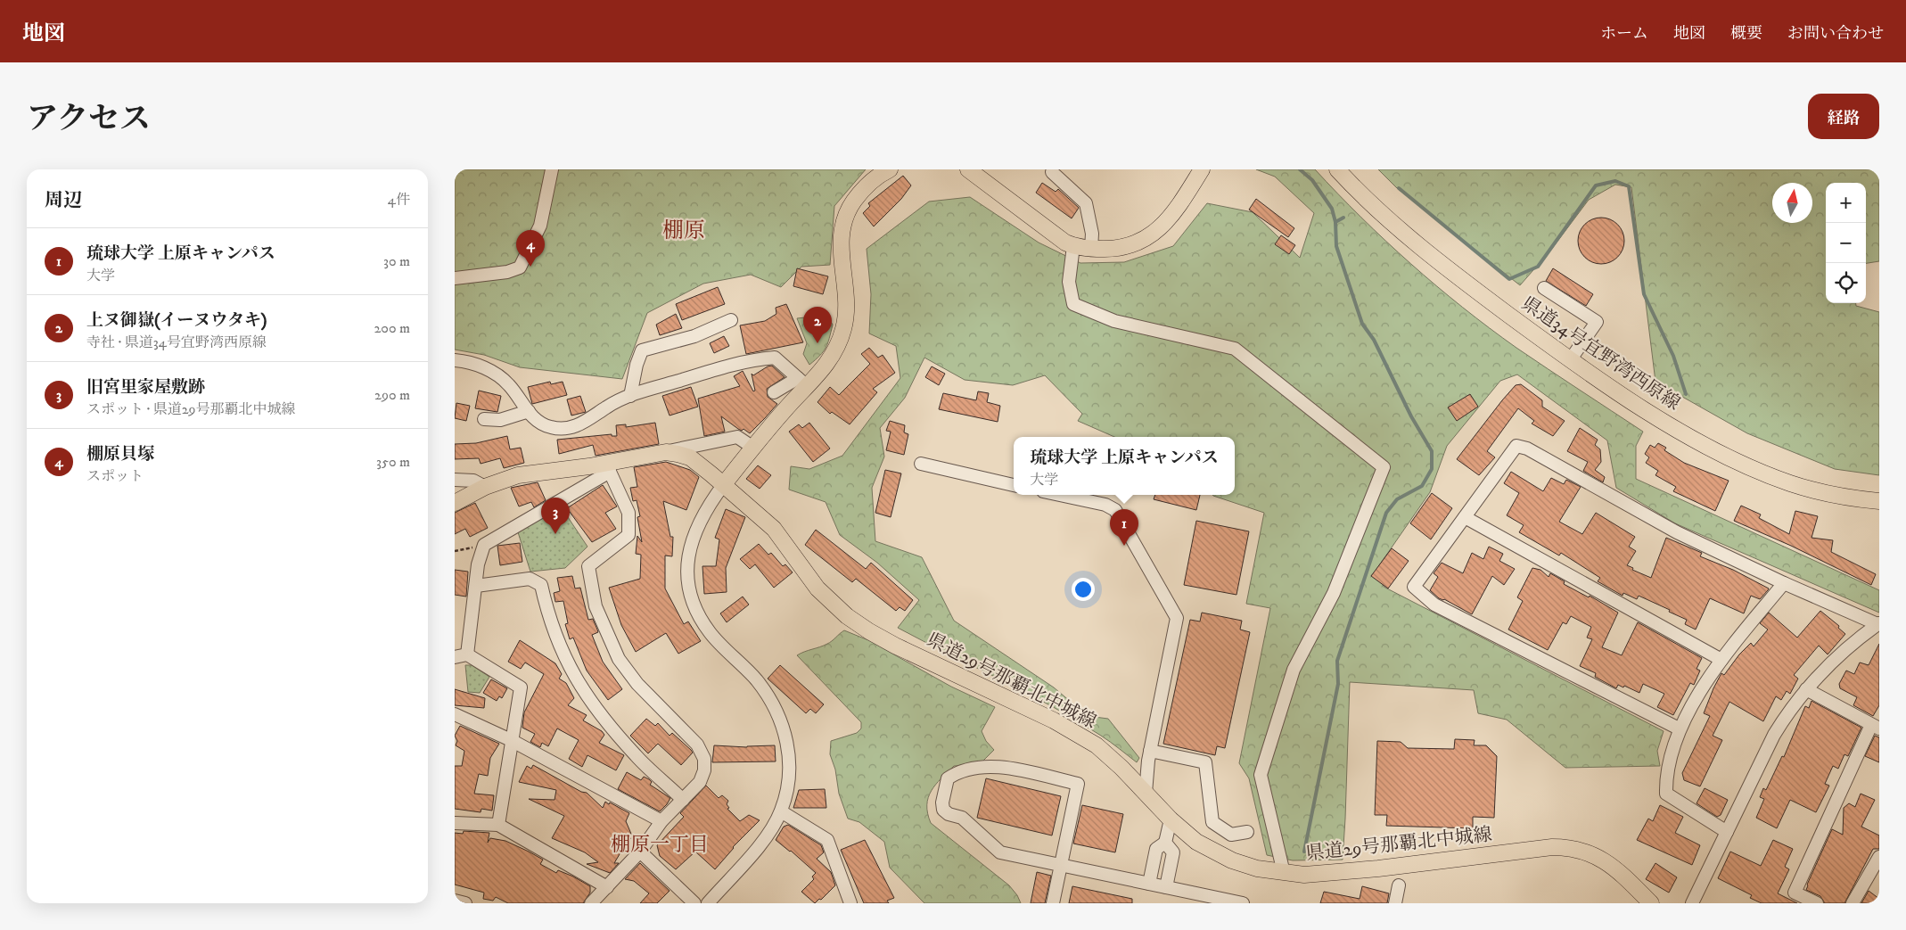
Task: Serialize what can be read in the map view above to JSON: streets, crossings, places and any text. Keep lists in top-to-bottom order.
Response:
{
  "streets": {
    "main road": ["県道34号宜野湾西原線", "県道29号那覇北中城線"]
  },
  "districts": ["棚原", "棚原一丁目"],
  "north": "top",
  "page": {
    "header": "地図",
    "nav": [
      "ホーム",
      "地図",
      "概要",
      "お問い合わせ"
    ],
    "title": "アクセス",
    "buttons": "経路",
    "heading": ["周辺", "4件"],
    "map_buttons": ["+", "−"],
    "list": [
      {
        "mark": "1",
        "name": "琉球大学 上原キャンパス",
        "note": "大学",
        "value": "30 m"
      },
      {
        "mark": "2",
        "name": "上ヌ御嶽(イーヌウタキ)",
        "note": "寺社 · 県道34号宜野湾西原線",
        "value": "200 m"
      },
      {
        "mark": "3",
        "name": "旧宮里家屋敷跡",
        "note": "スポット · 県道29号那覇北中城線",
        "value": "290 m"
      },
      {
        "mark": "4",
        "name": "棚原貝塚",
        "note": "スポット",
        "value": "350 m"
      }
    ],
    "pins": [
      "4",
      "2",
      "3",
      "1"
    ],
    "popup": ["琉球大学 上原キャンパス", "大学"]
  }
}
